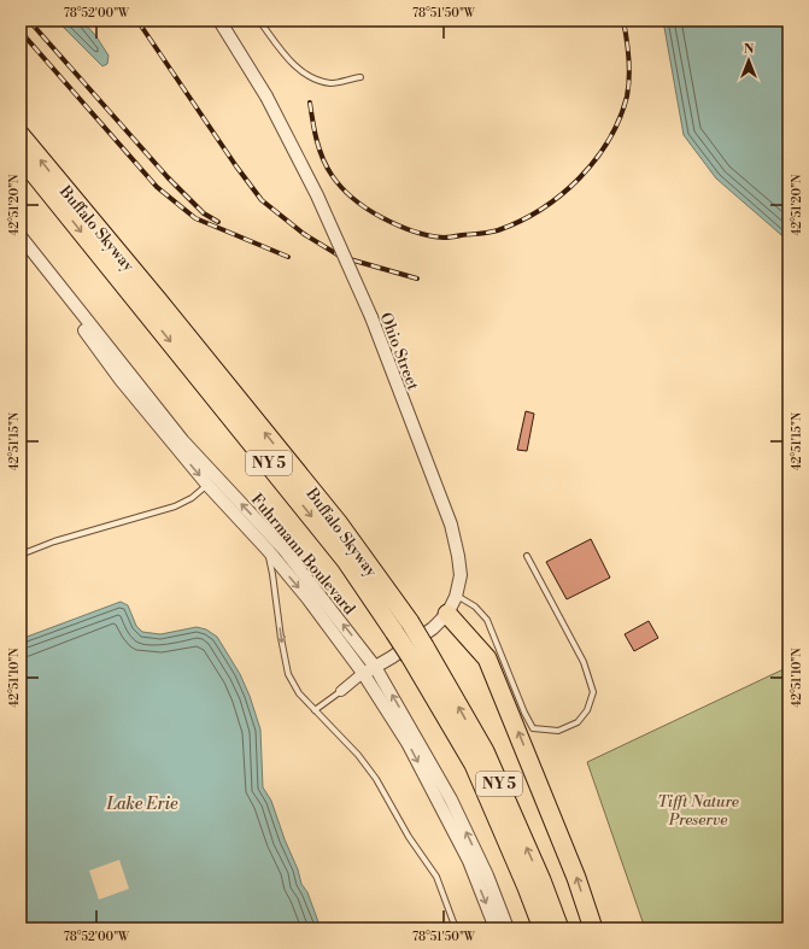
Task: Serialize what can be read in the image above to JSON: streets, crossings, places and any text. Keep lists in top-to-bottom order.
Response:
{
  "streets": {
    "highway": ["Buffalo Skyway", "NY 5"],
    "street": ["Ohio Street", "Fuhrmann Boulevard"]
  },
  "crossings": [
    ["Ohio Street", "Fuhrmann Boulevard"]
  ],
  "water": ["Lake Erie"],
  "parks": ["Tifft Nature Preserve"],
  "north": "top",
  "coordinates": [
    "78°52'00\"W",
    "78°51'50\"W",
    "42°51'20\"N",
    "42°51'15\"N",
    "42°51'10\"N"
  ]
}
